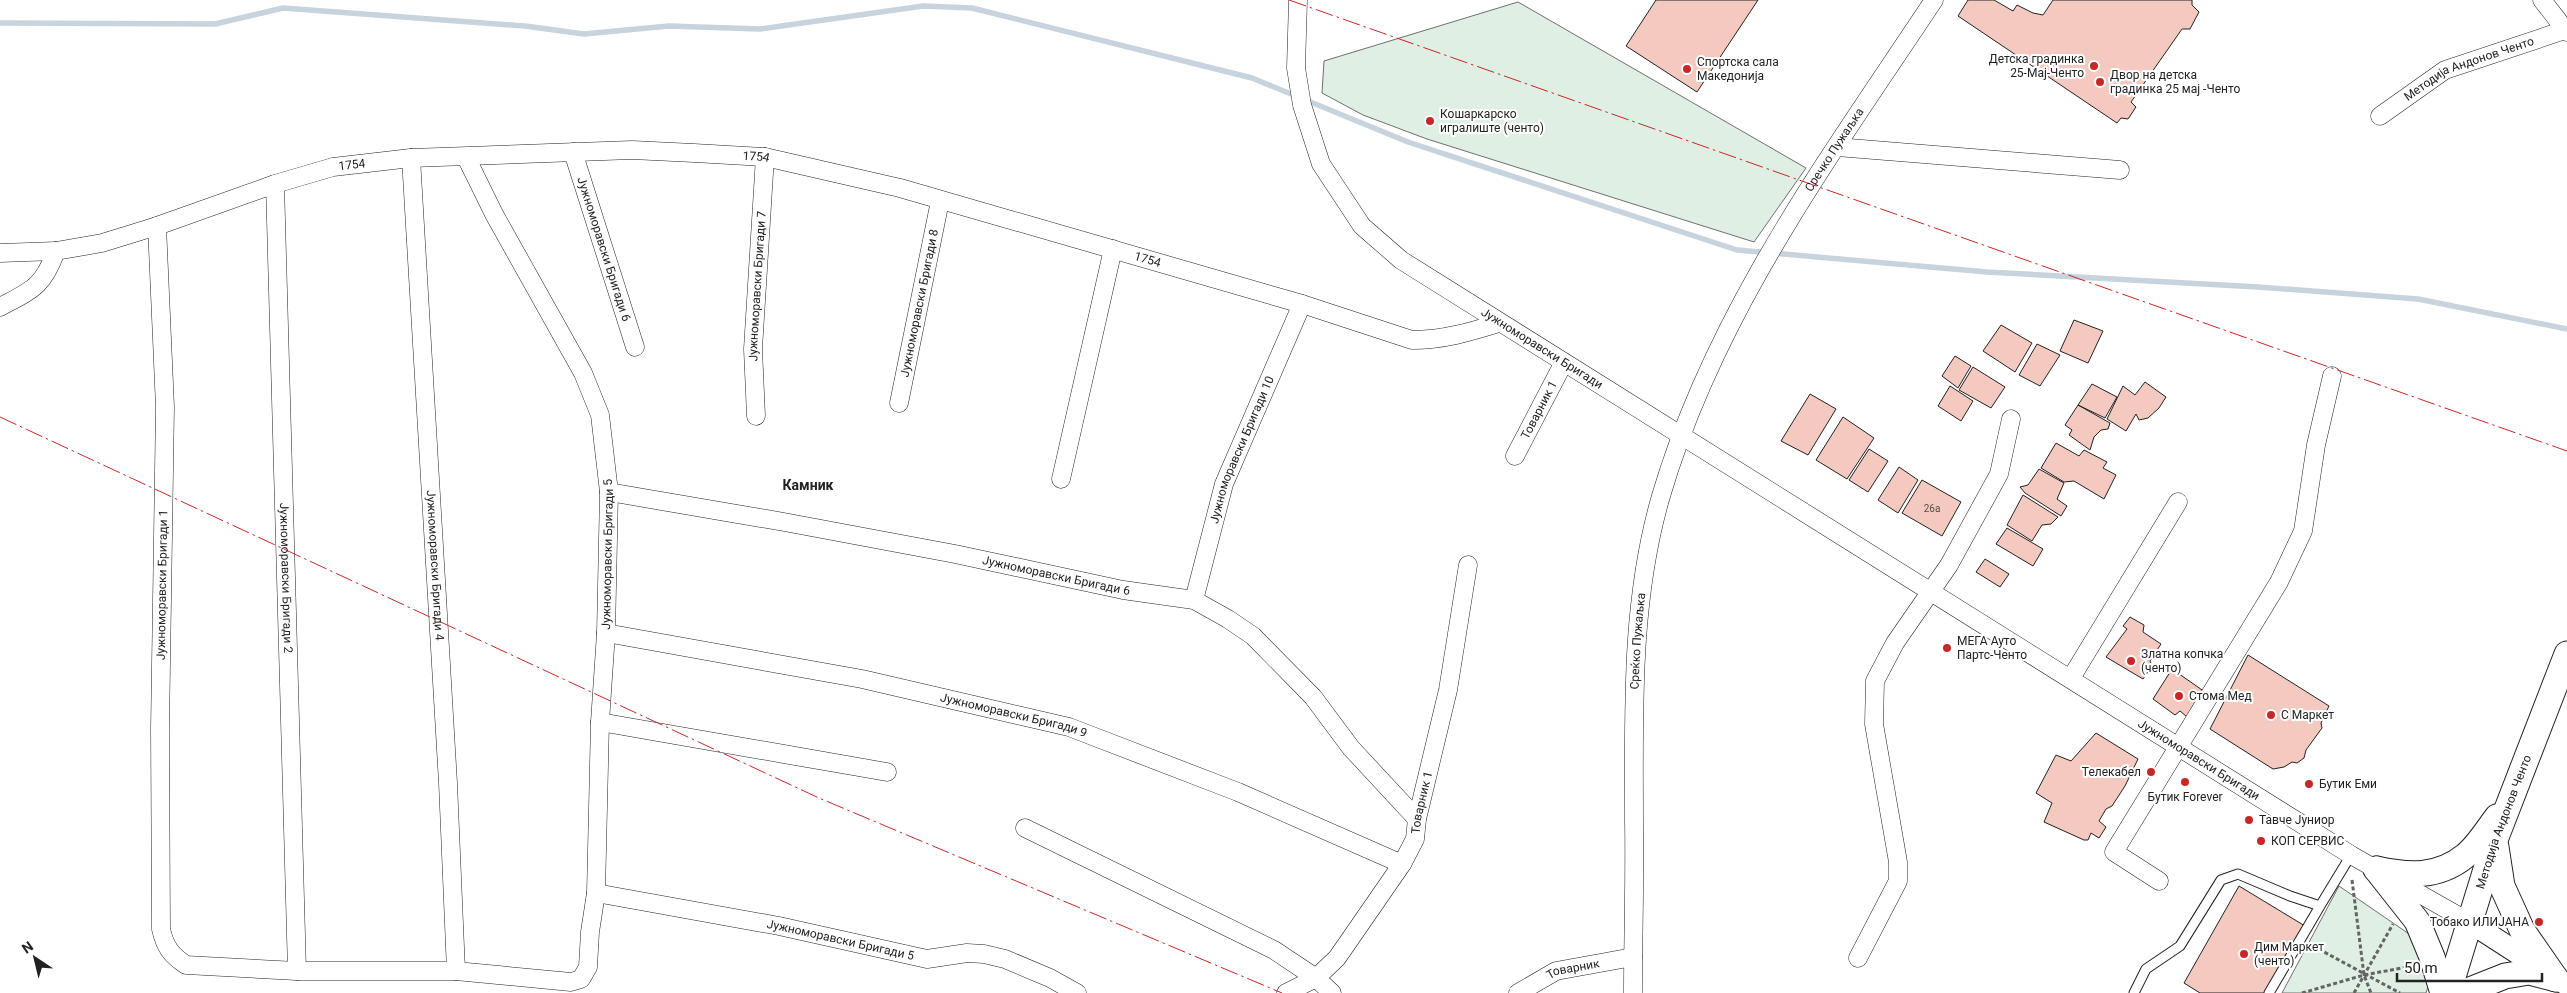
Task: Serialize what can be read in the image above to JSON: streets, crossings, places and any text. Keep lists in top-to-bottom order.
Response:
{
  "streets": {
    "main road": ["Методија Андонов Ченто"],
    "street": [
      "Сречко Пужаљка",
      "1754",
      "Јужноморавски Бригади 6",
      "Јужноморавски Бригади 7",
      "Јужноморавски Бригади 8",
      "Јужноморавски Бригади",
      "Товарник 1",
      "Јужноморавски Бригади 10",
      "Јужноморавски Бригади 5",
      "Јужноморавски Бригади 4",
      "Јужноморавски Бригади 2",
      "Јужноморавски Бригади 1",
      "Среќко Пужаљка",
      "Јужноморавски Бригади 9",
      "Товарник"
    ]
  },
  "crossings": [
    ["Методија Андонов Ченто", "Јужноморавски Бригади"],
    ["Сречко Пужаљка", "Среќко Пужаљка"],
    ["1754", "Јужноморавски Бригади 6"],
    ["1754", "Јужноморавски Бригади 7"],
    ["1754", "Јужноморавски Бригади 8"],
    ["1754", "Јужноморавски Бригади"],
    ["1754", "Јужноморавски Бригади 10"],
    ["1754", "Јужноморавски Бригади 5"],
    ["1754", "Јужноморавски Бригади 4"],
    ["1754", "Јужноморавски Бригади 2"],
    ["1754", "Јужноморавски Бригади 1"],
    ["Јужноморавски Бригади 6", "Товарник 1"],
    ["Јужноморавски Бригади 6", "Јужноморавски Бригади 10"],
    ["Јужноморавски Бригади 6", "Јужноморавски Бригади 5"],
    ["Јужноморавски Бригади", "Товарник 1"],
    ["Јужноморавски Бригади", "Среќко Пужаљка"],
    ["Товарник 1", "Јужноморавски Бригади 9"],
    ["Јужноморавски Бригади 5", "Јужноморавски Бригади 4"],
    ["Јужноморавски Бригади 5", "Јужноморавски Бригади 9"],
    ["Јужноморавски Бригади 2", "Јужноморавски Бригади 1"],
    ["Среќко Пужаљка", "Товарник"]
  ],
  "districts": ["Камник"],
  "places": [
    "Детска градинка 25-Мај-Ченто",
    "Спортска сала Македонија",
    "Двор на детска градинка 25 мај -Ченто",
    "Кошаркарско игралиште (ченто)",
    "МЕГА Ауто Партс-Ченто",
    "Златна копчка (ченто)",
    "Стома Мед",
    "С Маркет",
    "Телекабел",
    "Бутик Forever",
    "Бутик Еми",
    "Тавче Јуниор",
    "КОП СЕРВИС",
    "Тобако ИЛИЈАНА",
    "Дим Маркет (ченто)"
  ],
  "house_numbers": ["26а"],
  "scale_bar": "50 m",
  "north": "top left"
}
